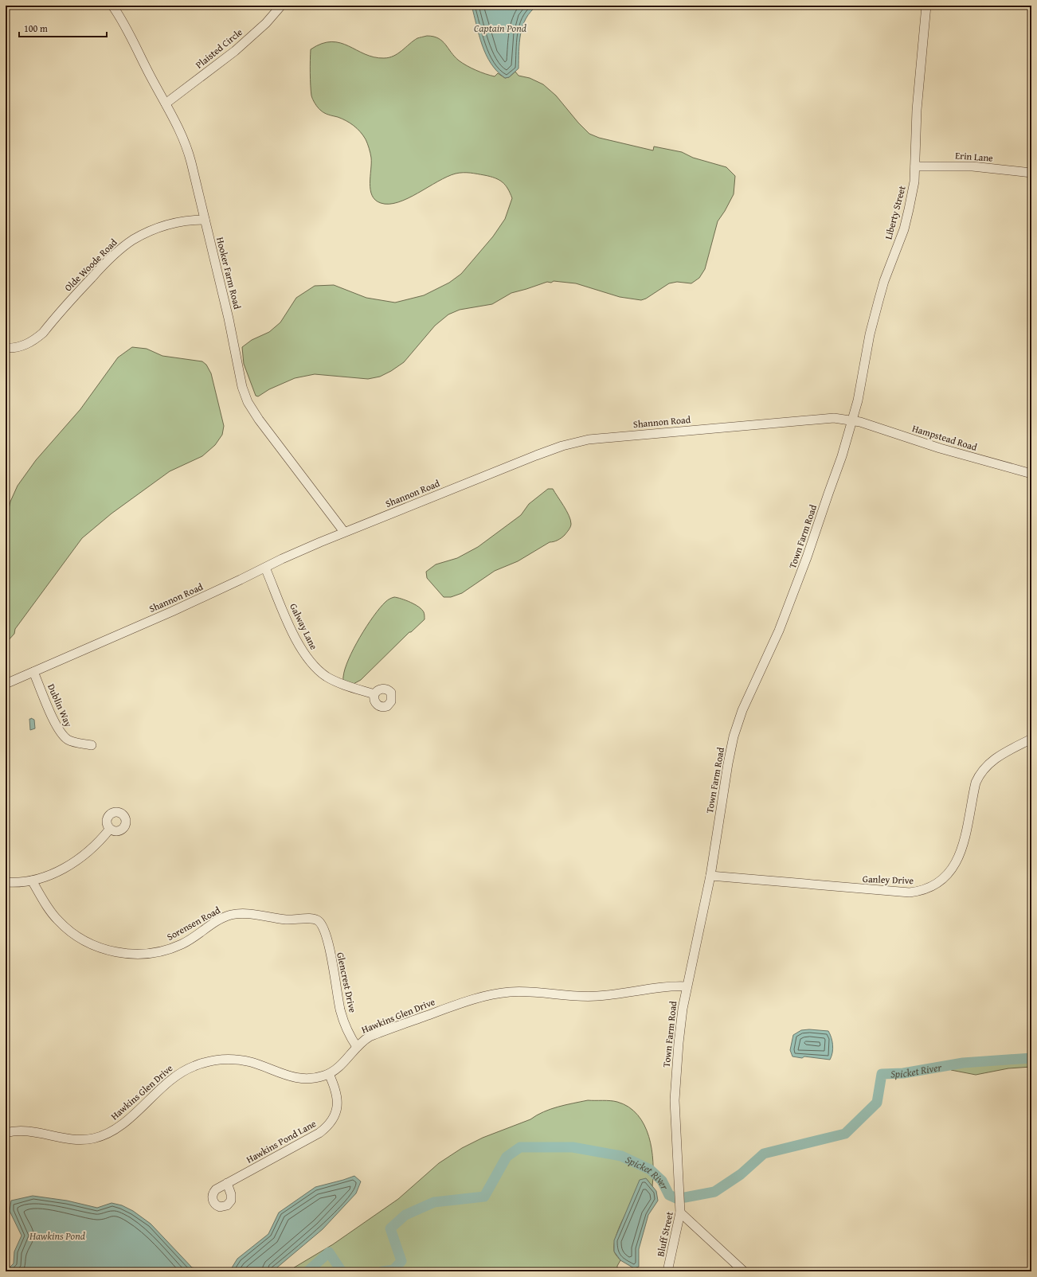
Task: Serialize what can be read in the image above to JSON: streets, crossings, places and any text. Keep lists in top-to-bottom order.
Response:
{
  "streets": {
    "street": [
      "Plaisted Circle",
      "Erin Lane",
      "Liberty Street",
      "Olde Woode Road",
      "Hooker Farm Road",
      "Shannon Road",
      "Hampstead Road",
      "Town Farm Road",
      "Galway Lane",
      "Dublin Way",
      "Ganley Drive",
      "Sorensen Road",
      "Glencrest Drive",
      "Hawkins Glen Drive",
      "Hawkins Pond Lane",
      "Bluff Street"
    ]
  },
  "crossings": [
    ["Plaisted Circle", "Hooker Farm Road"],
    ["Erin Lane", "Liberty Street"],
    ["Liberty Street", "Shannon Road"],
    ["Liberty Street", "Hampstead Road"],
    ["Liberty Street", "Town Farm Road"],
    ["Olde Woode Road", "Hooker Farm Road"],
    ["Hooker Farm Road", "Shannon Road"],
    ["Shannon Road", "Hampstead Road"],
    ["Shannon Road", "Town Farm Road"],
    ["Shannon Road", "Galway Lane"],
    ["Shannon Road", "Dublin Way"],
    ["Hampstead Road", "Town Farm Road"],
    ["Town Farm Road", "Ganley Drive"],
    ["Town Farm Road", "Hawkins Glen Drive"],
    ["Town Farm Road", "Bluff Street"],
    ["Sorensen Road", "Glencrest Drive"],
    ["Glencrest Drive", "Hawkins Glen Drive"],
    ["Hawkins Glen Drive", "Hawkins Pond Lane"]
  ],
  "water": ["Captain Pond", "Spicket River", "Hawkins Pond"],
  "scale_bar": "100 m"
}
